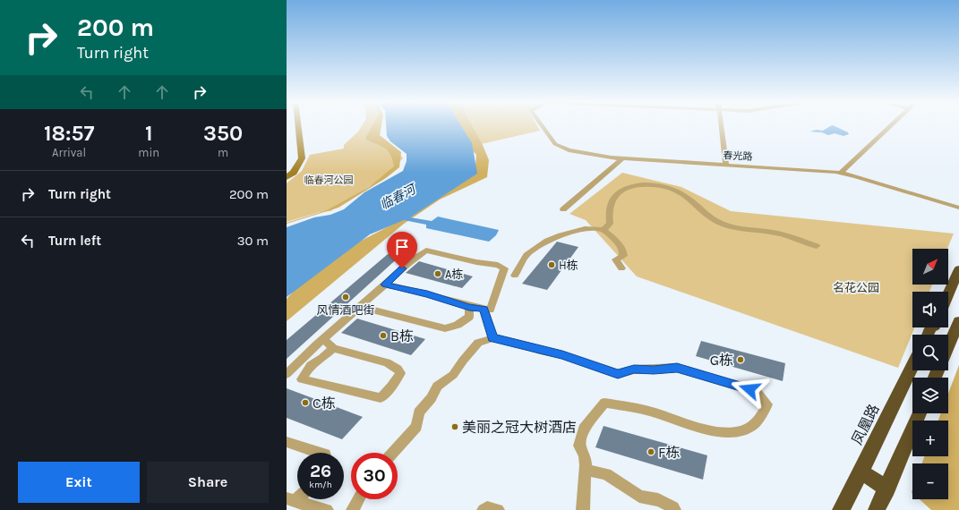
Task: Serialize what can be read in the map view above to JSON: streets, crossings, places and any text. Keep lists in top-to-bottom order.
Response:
{
  "streets": {
    "highway": ["凤凰路"],
    "street": ["春光路"]
  },
  "water": ["临春河"],
  "parks": ["临春河公园", "名花公园"],
  "places": [
    "H栋",
    "A栋",
    "风情酒吧街",
    "B栋",
    "G栋",
    "C栋",
    "美丽之冠大树酒店",
    "F栋"
  ],
  "north": "top right",
  "page": {
    "turn": ["200 m", "Turn right"],
    "eta": [
      "18:57",
      "Arrival",
      "1",
      "min",
      "350",
      "m"
    ],
    "list": [
      {
        "name": "Turn right",
        "value": "200 m"
      },
      {
        "name": "Turn left",
        "value": "30 m"
      }
    ],
    "map_buttons": ["+", "−"],
    "speed": "26 km/h",
    "limit": "30",
    "buttons": ["Exit", "Share"]
  }
}
